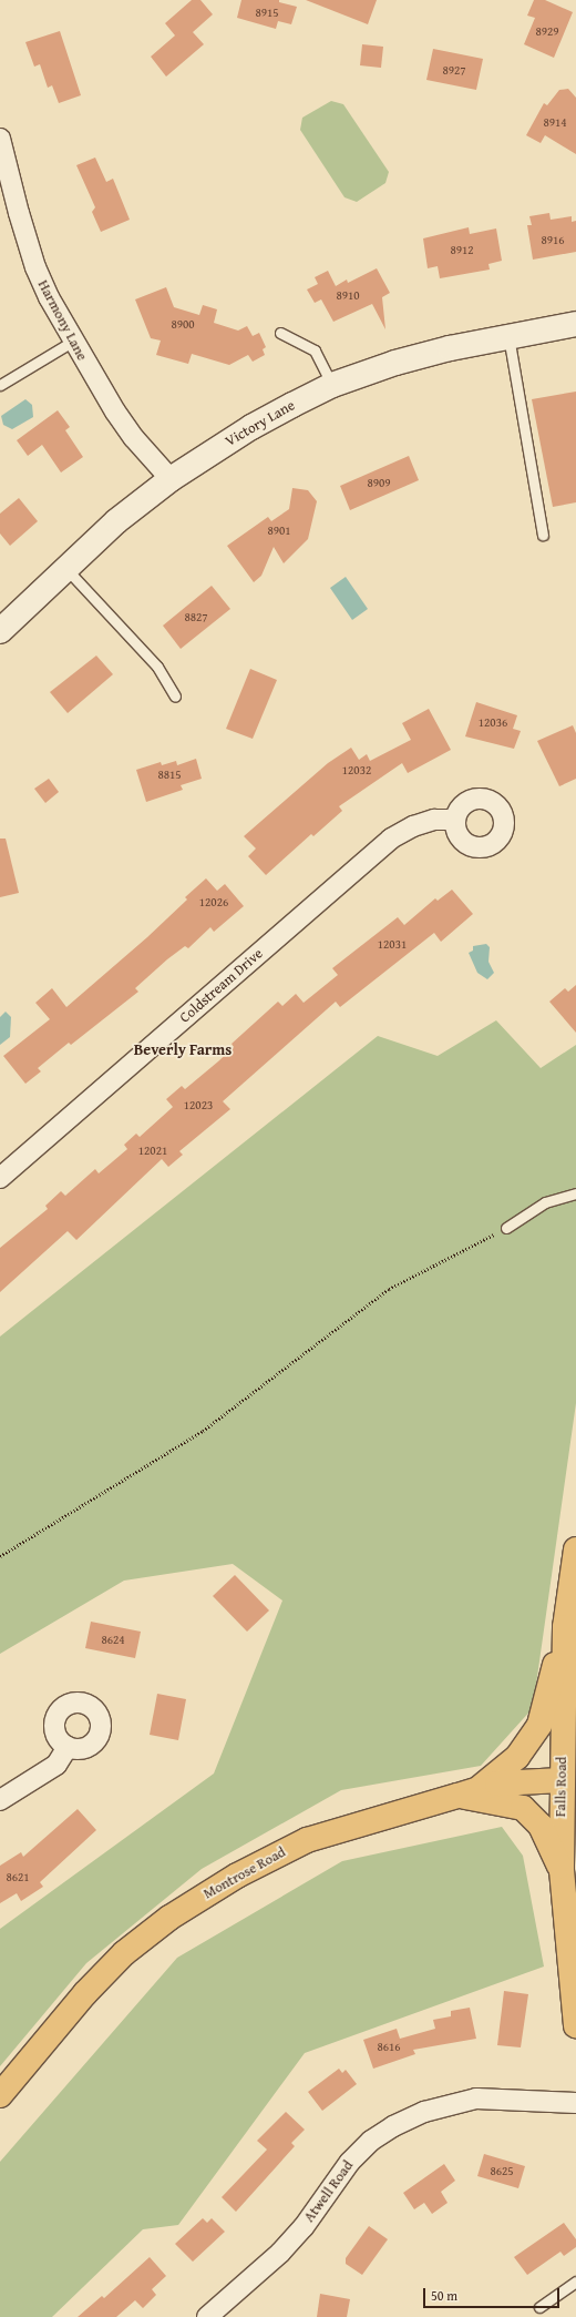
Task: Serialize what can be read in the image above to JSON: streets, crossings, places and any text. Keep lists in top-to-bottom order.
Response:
{
  "streets": {
    "main road": ["Falls Road", "Montrose Road"],
    "street": [
      "Harmony Lane",
      "Victory Lane",
      "Coldstream Drive",
      "Atwell Road"
    ]
  },
  "crossings": [
    ["Harmony Lane", "Victory Lane"],
    ["Falls Road", "Montrose Road"]
  ],
  "districts": ["Beverly Farms"],
  "house_numbers": [
    "8915",
    "8929",
    "8927",
    "8914",
    "8916",
    "8912",
    "8910",
    "8900",
    "8909",
    "8901",
    "8827",
    "12036",
    "12032",
    "8815",
    "12026",
    "12031",
    "12023",
    "12021",
    "8624",
    "8621",
    "8616",
    "8625"
  ],
  "scale_bar": "50 m"
}
